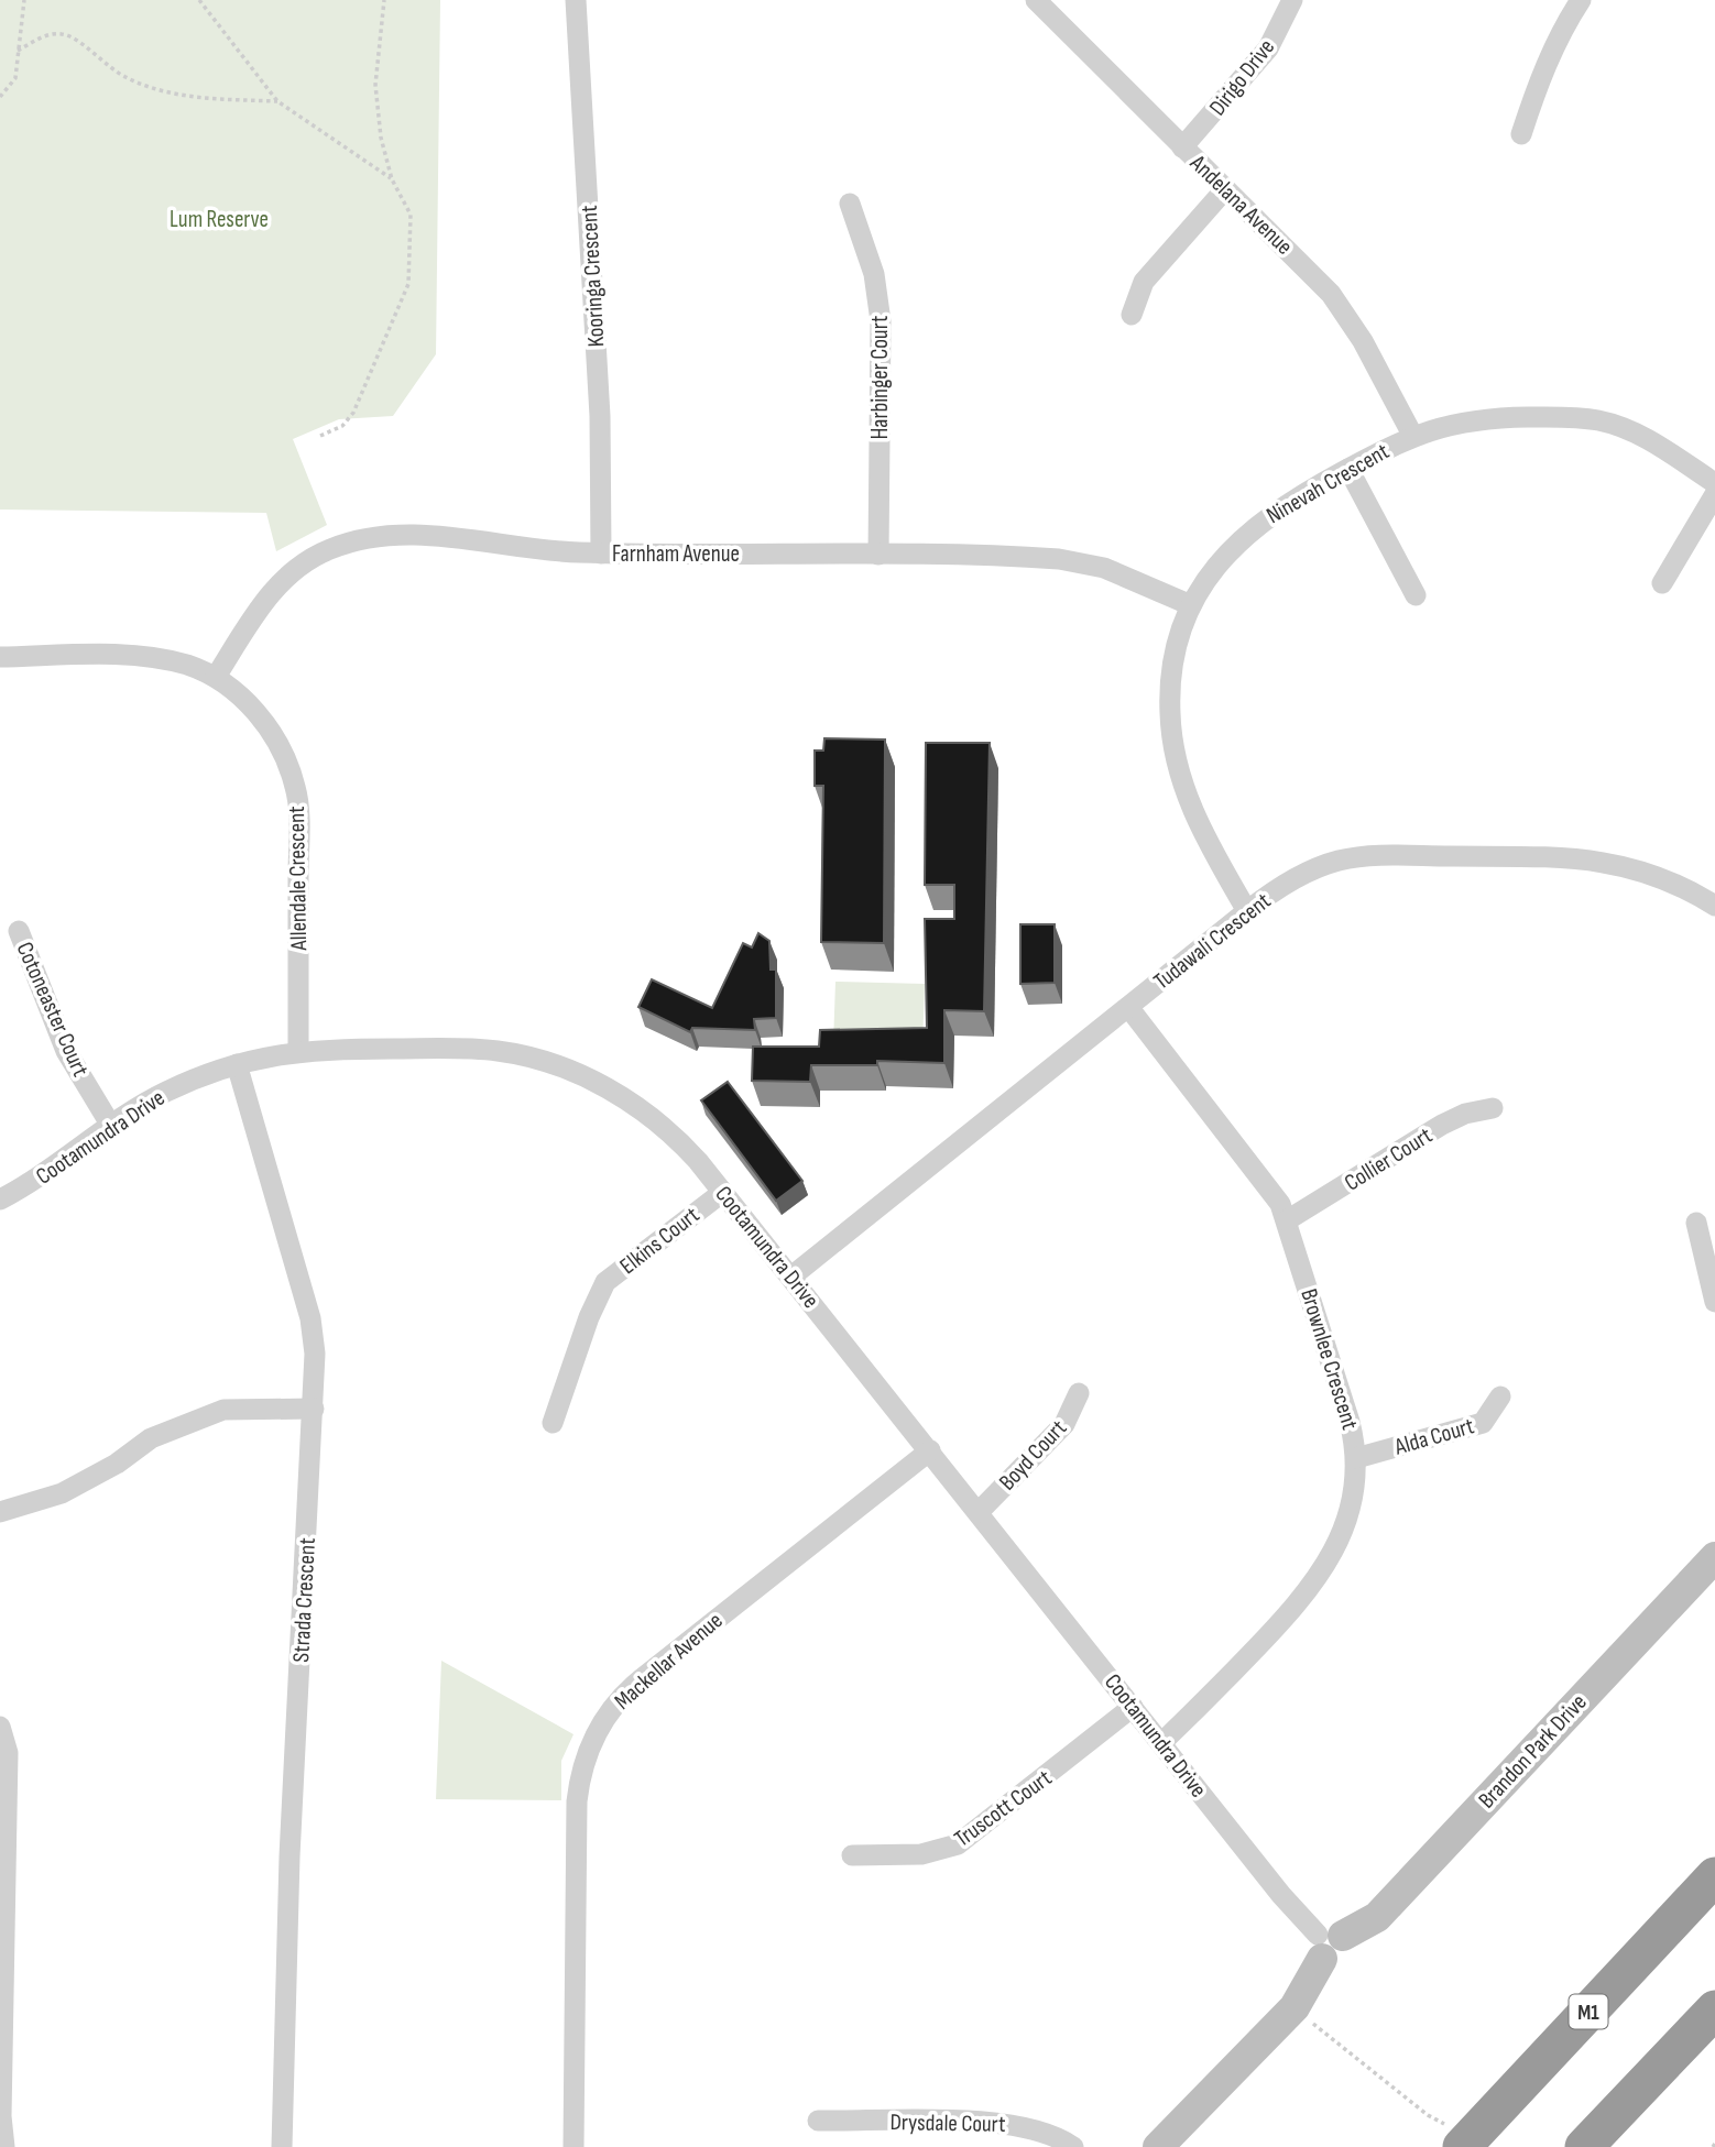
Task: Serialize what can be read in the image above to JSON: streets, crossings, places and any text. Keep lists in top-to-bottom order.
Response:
{
  "streets": {
    "highway": ["M1"],
    "street": [
      "Dirigo Drive",
      "Andelana Avenue",
      "Kooringa Crescent",
      "Harbinger Court",
      "Ninevah Crescent",
      "Farnham Avenue",
      "Allendale Crescent",
      "Tudawali Crescent",
      "Cotoneaster Court",
      "Cootamundra Drive",
      "Collier Court",
      "Elkins Court",
      "Brownlee Crescent",
      "Alda Court",
      "Boyd Court",
      "Strada Crescent",
      "Mackellar Avenue",
      "Brandon Park Drive",
      "Truscott Court",
      "Drysdale Court"
    ]
  },
  "crossings": [
    ["Dirigo Drive", "Andelana Avenue"],
    ["Andelana Avenue", "Ninevah Crescent"],
    ["Kooringa Crescent", "Farnham Avenue"],
    ["Harbinger Court", "Farnham Avenue"],
    ["Ninevah Crescent", "Farnham Avenue"],
    ["Ninevah Crescent", "Tudawali Crescent"],
    ["Farnham Avenue", "Allendale Crescent"],
    ["Allendale Crescent", "Cootamundra Drive"],
    ["Tudawali Crescent", "Cootamundra Drive"],
    ["Tudawali Crescent", "Brownlee Crescent"],
    ["Cotoneaster Court", "Cootamundra Drive"],
    ["Cootamundra Drive", "Elkins Court"],
    ["Cootamundra Drive", "Brownlee Crescent"],
    ["Cootamundra Drive", "Boyd Court"],
    ["Cootamundra Drive", "Strada Crescent"],
    ["Cootamundra Drive", "Mackellar Avenue"],
    ["Cootamundra Drive", "Brandon Park Drive"],
    ["Cootamundra Drive", "Truscott Court"],
    ["Collier Court", "Brownlee Crescent"],
    ["Brownlee Crescent", "Alda Court"]
  ],
  "parks": ["Lum Reserve"]
}
